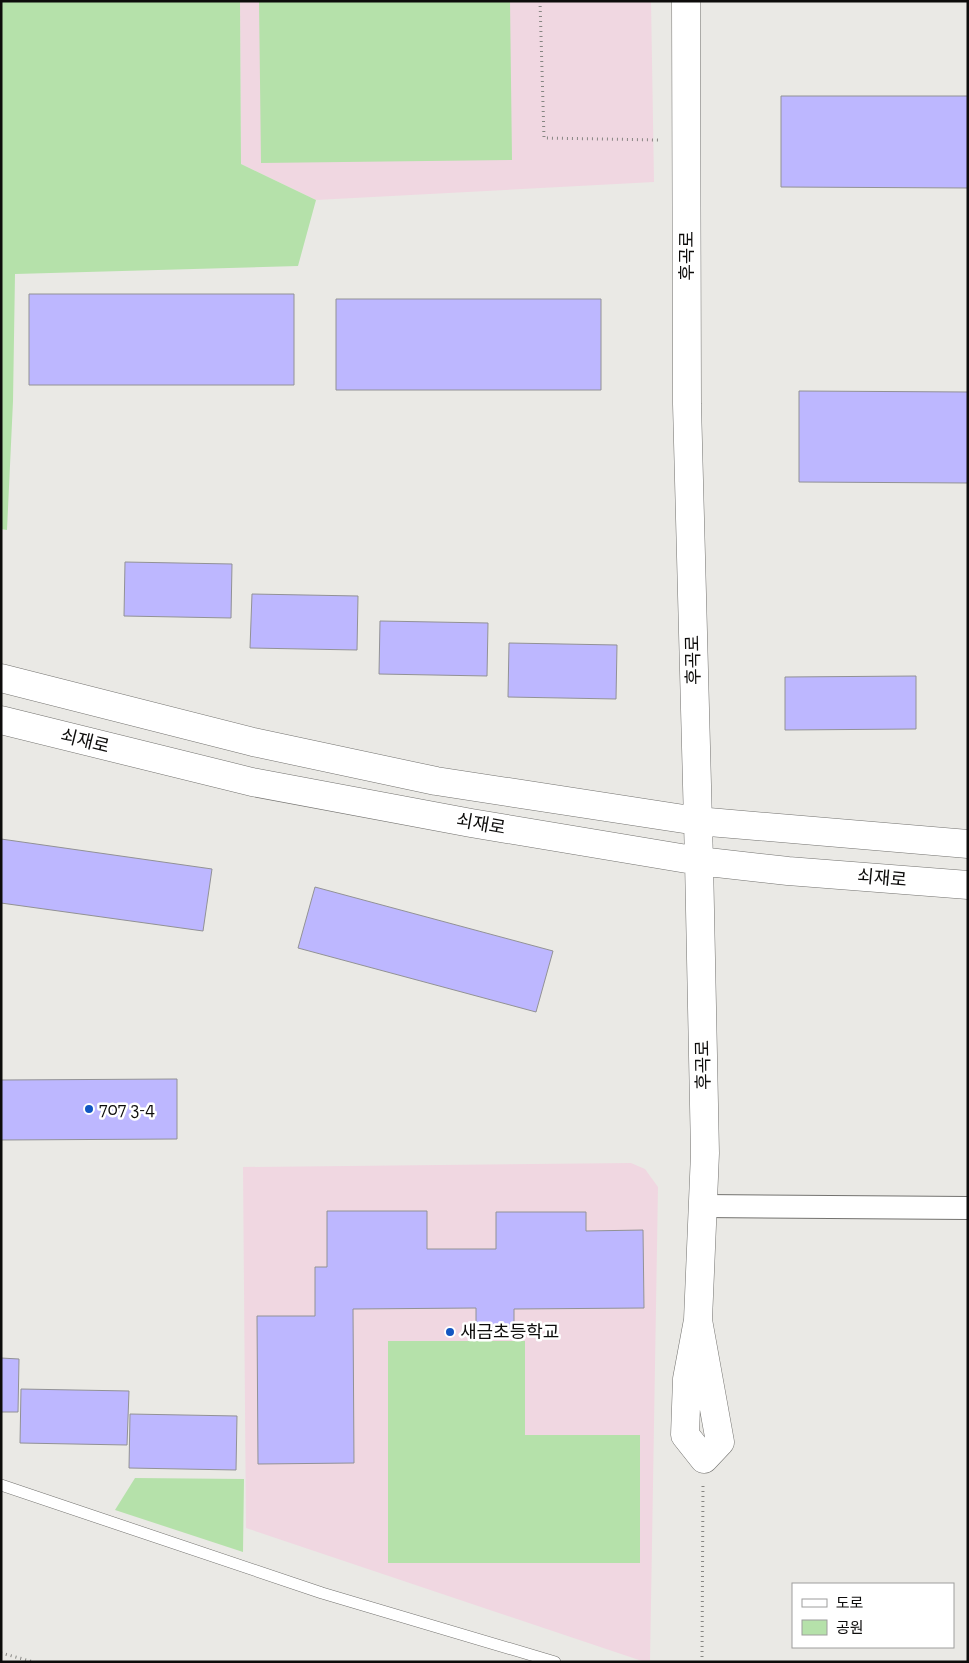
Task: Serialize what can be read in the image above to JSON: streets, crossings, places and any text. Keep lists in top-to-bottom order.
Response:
{
  "streets": {
    "street": ["후곡로", "쇠재로"]
  },
  "crossings": [
    ["후곡로", "쇠재로"]
  ],
  "places": ["707 3-4", "새금초등학교"],
  "legend": ["도로", "공원"]
}
